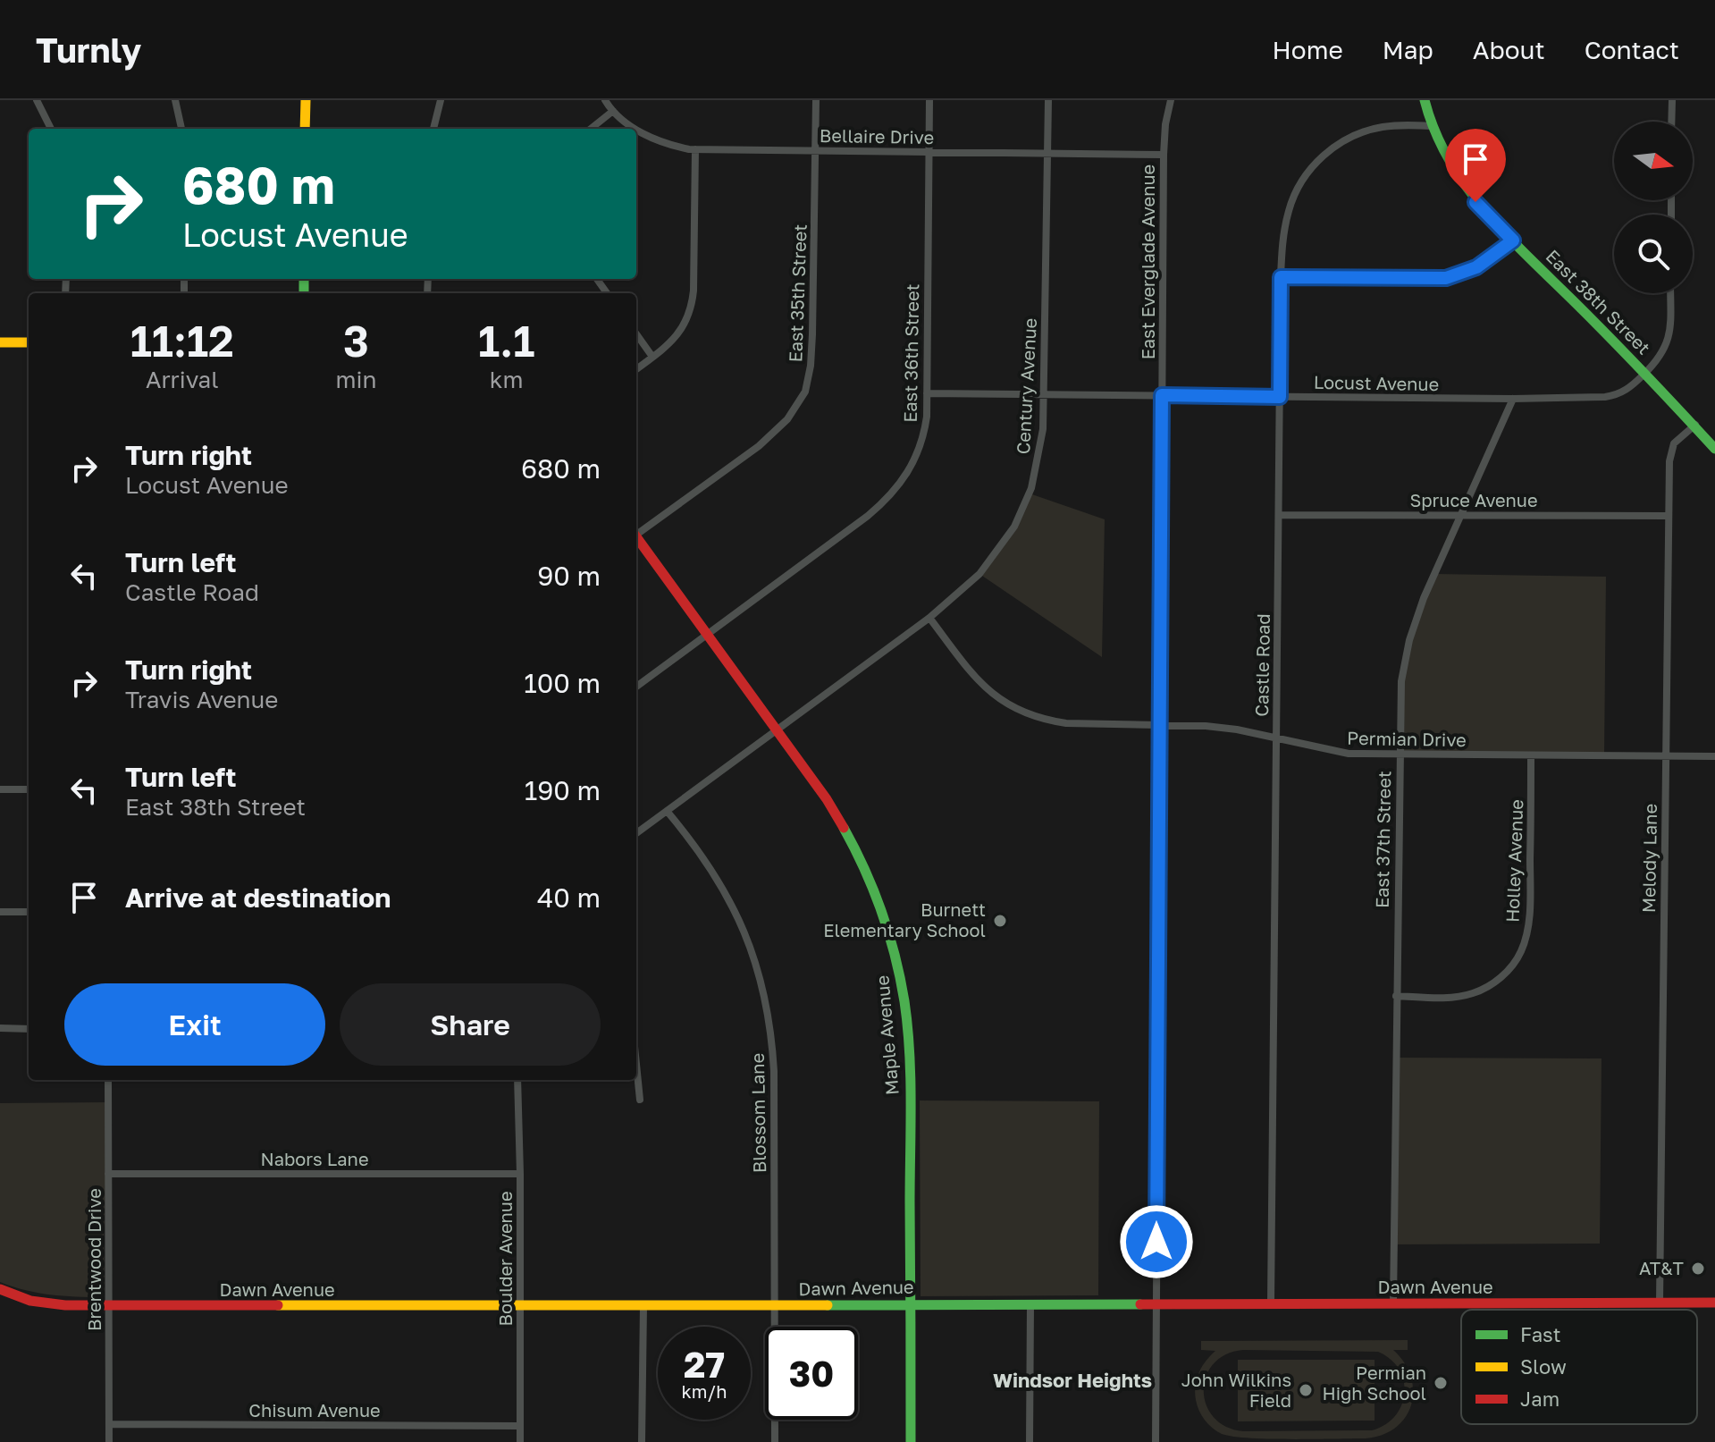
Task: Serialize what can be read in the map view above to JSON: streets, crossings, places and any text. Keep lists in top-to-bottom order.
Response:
{
  "streets": {
    "street": [
      "Bellaire Drive",
      "East Everglade Avenue",
      "East 35th Street",
      "East 38th Street",
      "East 36th Street",
      "Locust Avenue",
      "Century Avenue",
      "Spruce Avenue",
      "Castle Road",
      "Permian Drive",
      "East 37th Street",
      "Melody Lane",
      "Holley Avenue",
      "Maple Avenue",
      "Blossom Lane",
      "Nabors Lane",
      "Boulder Avenue",
      "Brentwood Drive",
      "Dawn Avenue",
      "Chisum Avenue"
    ]
  },
  "crossings": [
    ["Bellaire Drive", "East Everglade Avenue"],
    ["Bellaire Drive", "East 35th Street"],
    ["Bellaire Drive", "East 36th Street"],
    ["Bellaire Drive", "Century Avenue"],
    ["East Everglade Avenue", "Locust Avenue"],
    ["East Everglade Avenue", "Permian Drive"],
    ["East Everglade Avenue", "Dawn Avenue"],
    ["East 38th Street", "Locust Avenue"],
    ["East 38th Street", "Castle Road"],
    ["East 38th Street", "Melody Lane"],
    ["East 36th Street", "Locust Avenue"],
    ["East 36th Street", "Maple Avenue"],
    ["Locust Avenue", "Century Avenue"],
    ["Locust Avenue", "Castle Road"],
    ["Locust Avenue", "East 37th Street"],
    ["Century Avenue", "Permian Drive"],
    ["Century Avenue", "Maple Avenue"],
    ["Century Avenue", "Blossom Lane"],
    ["Spruce Avenue", "Castle Road"],
    ["Spruce Avenue", "East 37th Street"],
    ["Spruce Avenue", "Melody Lane"],
    ["Castle Road", "Permian Drive"],
    ["Castle Road", "Dawn Avenue"],
    ["Permian Drive", "East 37th Street"],
    ["Permian Drive", "Melody Lane"],
    ["Permian Drive", "Holley Avenue"],
    ["East 37th Street", "Holley Avenue"],
    ["East 37th Street", "Dawn Avenue"],
    ["Melody Lane", "Dawn Avenue"],
    ["Maple Avenue", "Dawn Avenue"],
    ["Blossom Lane", "Dawn Avenue"],
    ["Nabors Lane", "Boulder Avenue"],
    ["Nabors Lane", "Brentwood Drive"],
    ["Boulder Avenue", "Dawn Avenue"],
    ["Boulder Avenue", "Chisum Avenue"],
    ["Brentwood Drive", "Dawn Avenue"],
    ["Brentwood Drive", "Chisum Avenue"]
  ],
  "districts": ["Windsor Heights"],
  "places": [
    "Burnett Elementary School",
    "AT&T",
    "Permian High School",
    "John Wilkins Field"
  ],
  "legend": ["Fast", "Slow", "Jam"],
  "north": "right",
  "page": {
    "header": "Turnly",
    "nav": [
      "Home",
      "Map",
      "About",
      "Contact"
    ],
    "turn": ["680 m", "Locust Avenue"],
    "eta": [
      "11:12",
      "Arrival",
      "3",
      "min",
      "1.1",
      "km"
    ],
    "list": [
      {
        "name": "Turn right",
        "note": "Locust Avenue",
        "value": "680 m"
      },
      {
        "name": "Turn left",
        "note": "Castle Road",
        "value": "90 m"
      },
      {
        "name": "Turn right",
        "note": "Travis Avenue",
        "value": "100 m"
      },
      {
        "name": "Turn left",
        "note": "East 38th Street",
        "value": "190 m"
      },
      {
        "name": "Arrive at destination",
        "value": "40 m"
      }
    ],
    "buttons": ["Exit", "Share"],
    "speed": "27 km/h",
    "limit": "30"
  }
}
